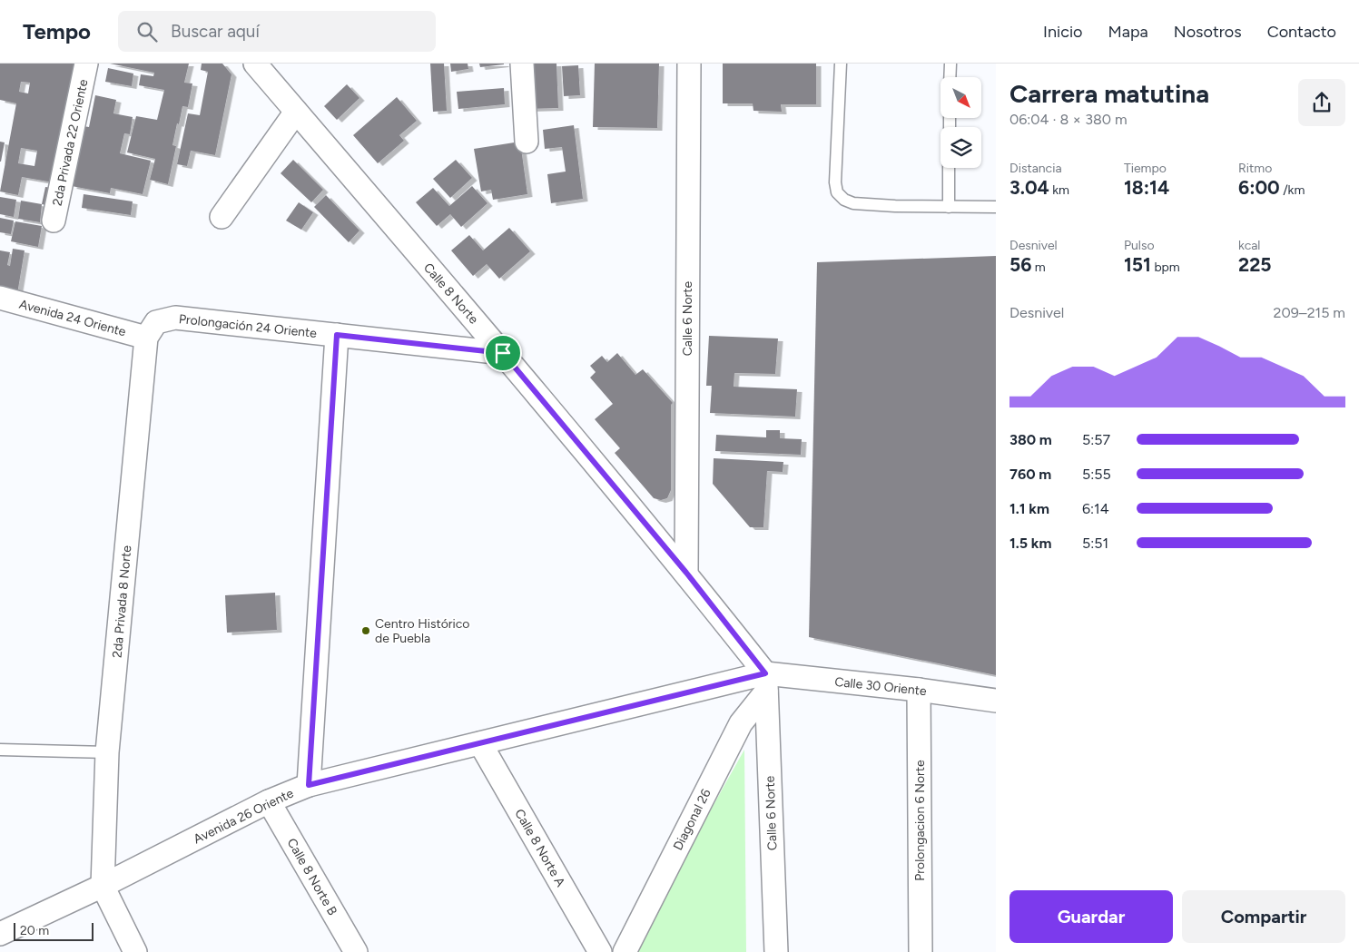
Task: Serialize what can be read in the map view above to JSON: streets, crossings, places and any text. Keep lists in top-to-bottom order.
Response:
{
  "streets": {
    "street": [
      "2da Privada 22 Oriente",
      "Calle 8 Norte",
      "Avenida 24 Oriente",
      "Calle 6 Norte",
      "Prolongación 24 Oriente",
      "2da Privada 8 Norte",
      "Calle 30 Oriente",
      "Avenida 26 Oriente",
      "Diagonal 26",
      "Prolongacion 6 Norte",
      "Calle 8 Norte A",
      "Calle 8 Norte B"
    ]
  },
  "crossings": [
    ["Calle 8 Norte", "Calle 6 Norte"],
    ["Calle 8 Norte", "Prolongación 24 Oriente"],
    ["Calle 8 Norte", "Calle 30 Oriente"],
    ["Calle 8 Norte", "Avenida 26 Oriente"],
    ["Calle 8 Norte", "Diagonal 26"],
    ["Avenida 24 Oriente", "Prolongación 24 Oriente"],
    ["Avenida 24 Oriente", "2da Privada 8 Norte"],
    ["Calle 6 Norte", "Calle 30 Oriente"],
    ["Calle 6 Norte", "Avenida 26 Oriente"],
    ["Calle 6 Norte", "Diagonal 26"],
    ["Prolongación 24 Oriente", "2da Privada 8 Norte"],
    ["2da Privada 8 Norte", "Avenida 26 Oriente"],
    ["Calle 30 Oriente", "Avenida 26 Oriente"],
    ["Calle 30 Oriente", "Diagonal 26"],
    ["Calle 30 Oriente", "Prolongacion 6 Norte"],
    ["Avenida 26 Oriente", "Diagonal 26"],
    ["Avenida 26 Oriente", "Calle 8 Norte A"],
    ["Avenida 26 Oriente", "Calle 8 Norte B"]
  ],
  "places": ["Centro Histórico de Puebla"],
  "scale_bar": "20 m",
  "north": "bottom right",
  "page": {
    "header": "Tempo",
    "search": "Buscar aquí",
    "nav": [
      "Inicio",
      "Mapa",
      "Nosotros",
      "Contacto"
    ],
    "heading": ["Carrera matutina", "06:04 · 8 × 380 m"],
    "stats": [
      ["Distancia", "3.04 km"],
      ["Tiempo", "18:14"],
      ["Ritmo", "6:00 /km"],
      ["Desnivel", "56 m"],
      ["Pulso", "151 bpm"],
      ["kcal", "225"]
    ],
    "chart": ["Desnivel", "209–215 m"],
    "list": [
      {
        "name": "380 m",
        "note": "5:57"
      },
      {
        "name": "760 m",
        "note": "5:55"
      },
      {
        "name": "1.1 km",
        "note": "6:14"
      },
      {
        "name": "1.5 km",
        "note": "5:51"
      }
    ],
    "buttons": ["Guardar", "Compartir"],
    "scale": "20 m"
  }
}
